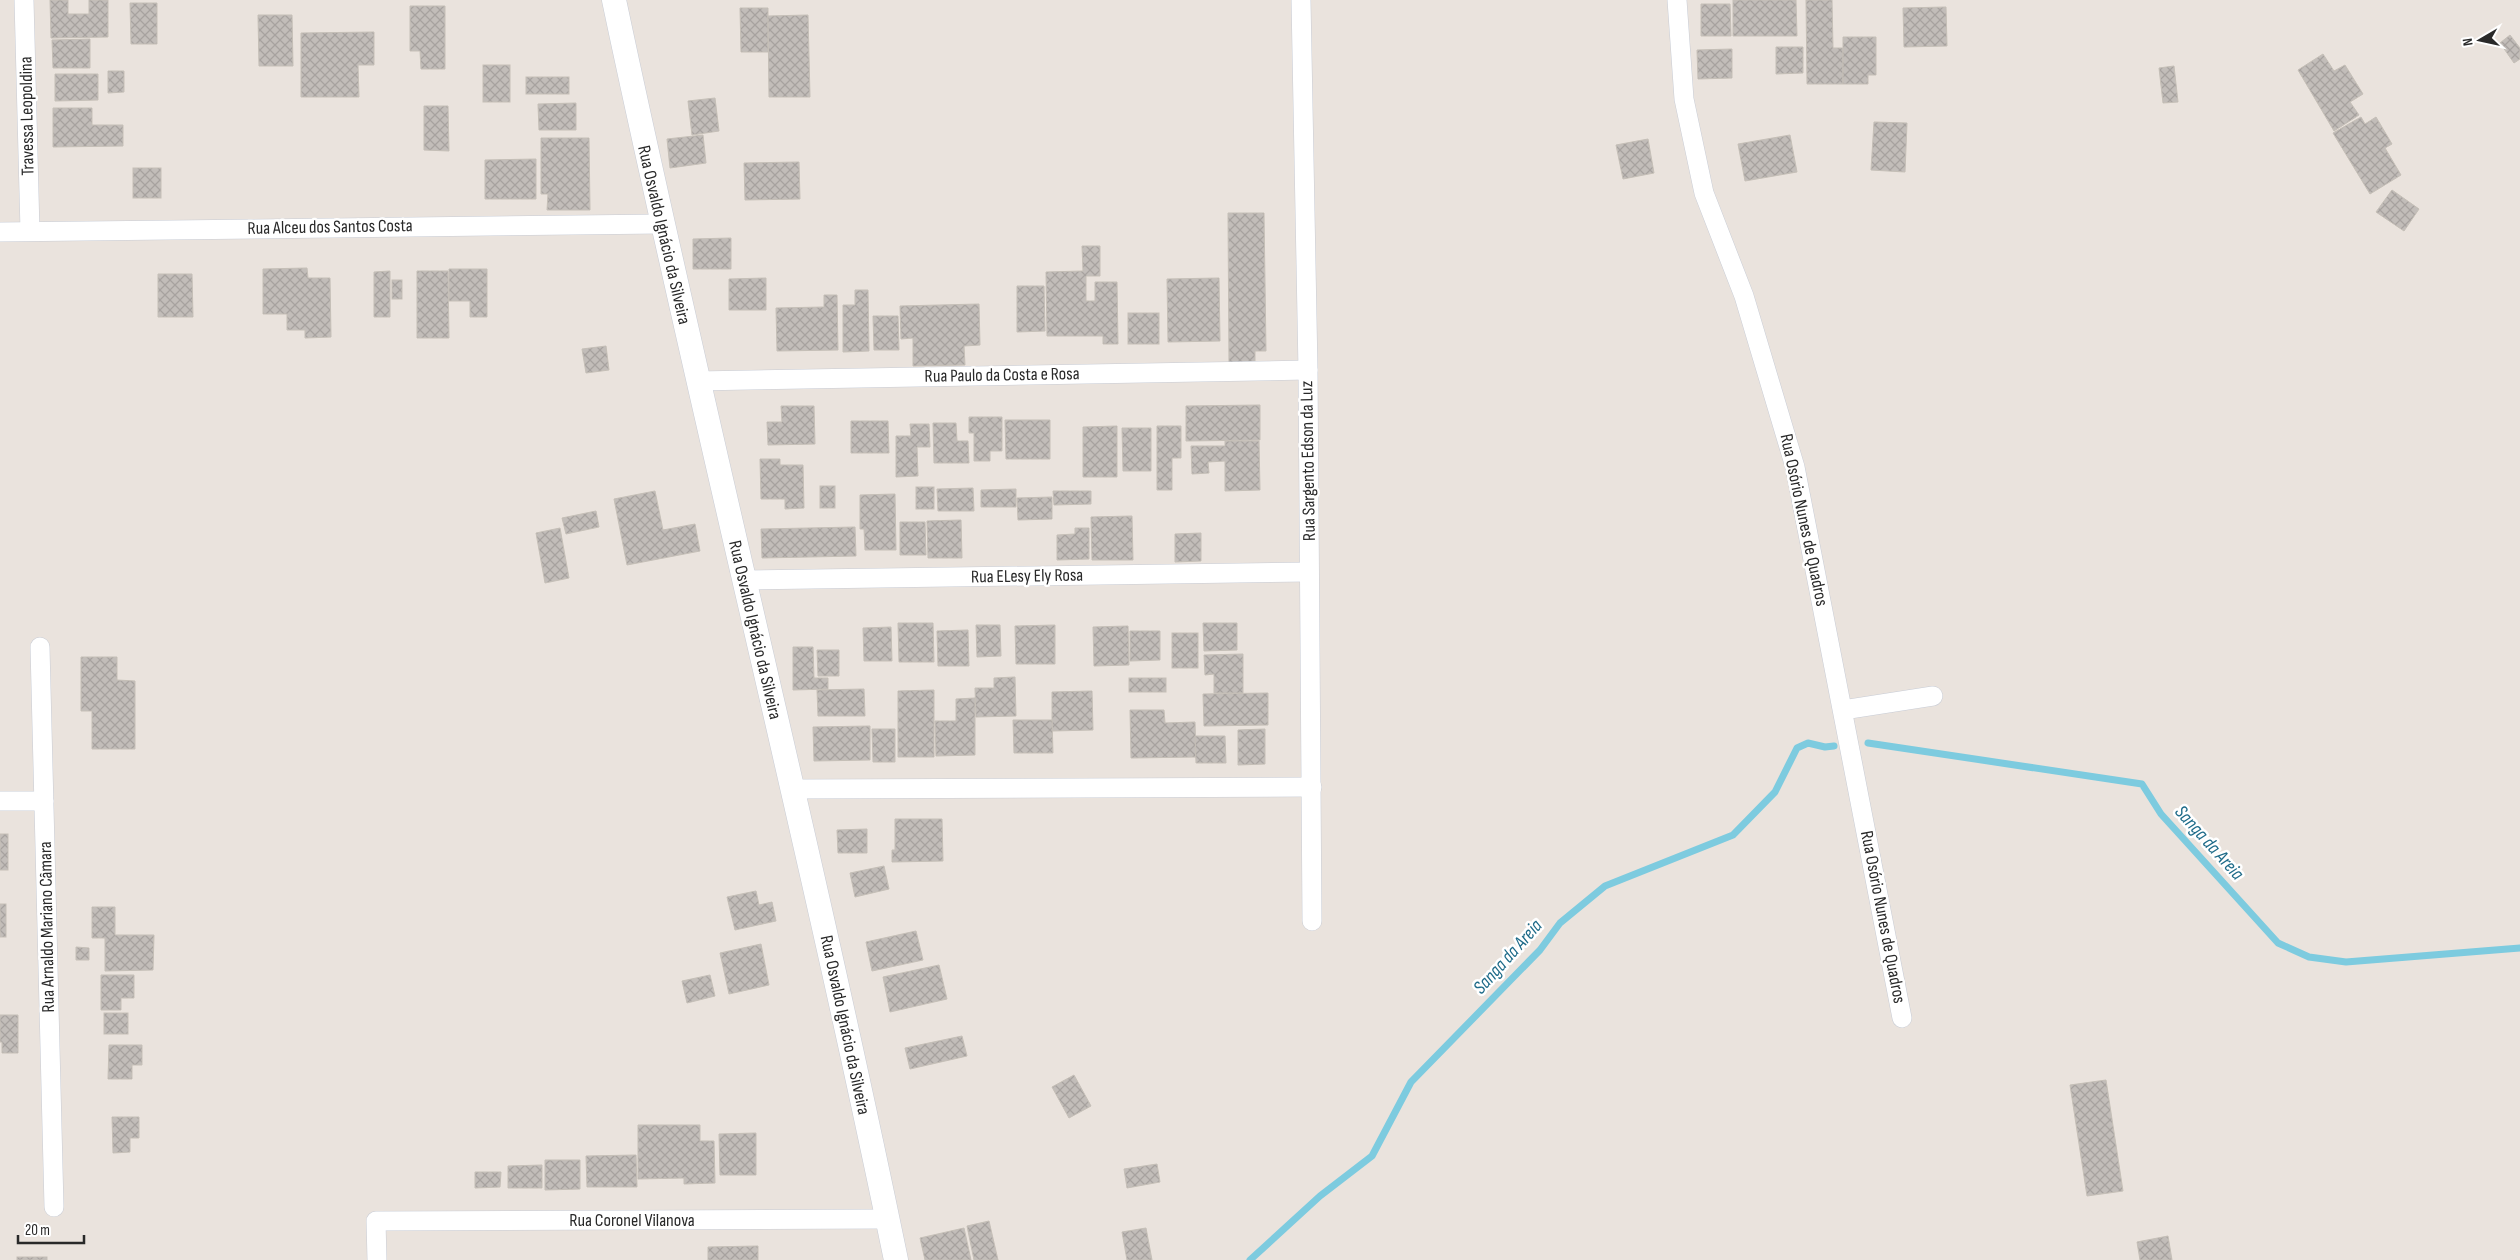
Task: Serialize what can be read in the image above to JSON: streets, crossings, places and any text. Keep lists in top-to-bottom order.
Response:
{
  "streets": {
    "street": [
      "Travessa Leopoldina",
      "Rua Alceu dos Santos Costa",
      "Rua Osvaldo Ignácio da Silveira",
      "Rua Paulo da Costa e Rosa",
      "Rua Sargento Edson da Luz",
      "Rua Osório Nunes de Quadros",
      "Rua ELesy Ely Rosa",
      "Rua Arnaldo Mariano Câmara",
      "Rua Coronel Vilanova"
    ]
  },
  "crossings": [
    ["Travessa Leopoldina", "Rua Alceu dos Santos Costa"],
    ["Rua Alceu dos Santos Costa", "Rua Osvaldo Ignácio da Silveira"],
    ["Rua Osvaldo Ignácio da Silveira", "Rua Paulo da Costa e Rosa"],
    ["Rua Osvaldo Ignácio da Silveira", "Rua ELesy Ely Rosa"],
    ["Rua Osvaldo Ignácio da Silveira", "Rua Coronel Vilanova"],
    ["Rua Paulo da Costa e Rosa", "Rua Sargento Edson da Luz"],
    ["Rua Sargento Edson da Luz", "Rua ELesy Ely Rosa"]
  ],
  "water": ["Sanga da Areia"],
  "scale_bar": "20 m",
  "north": "left"
}
